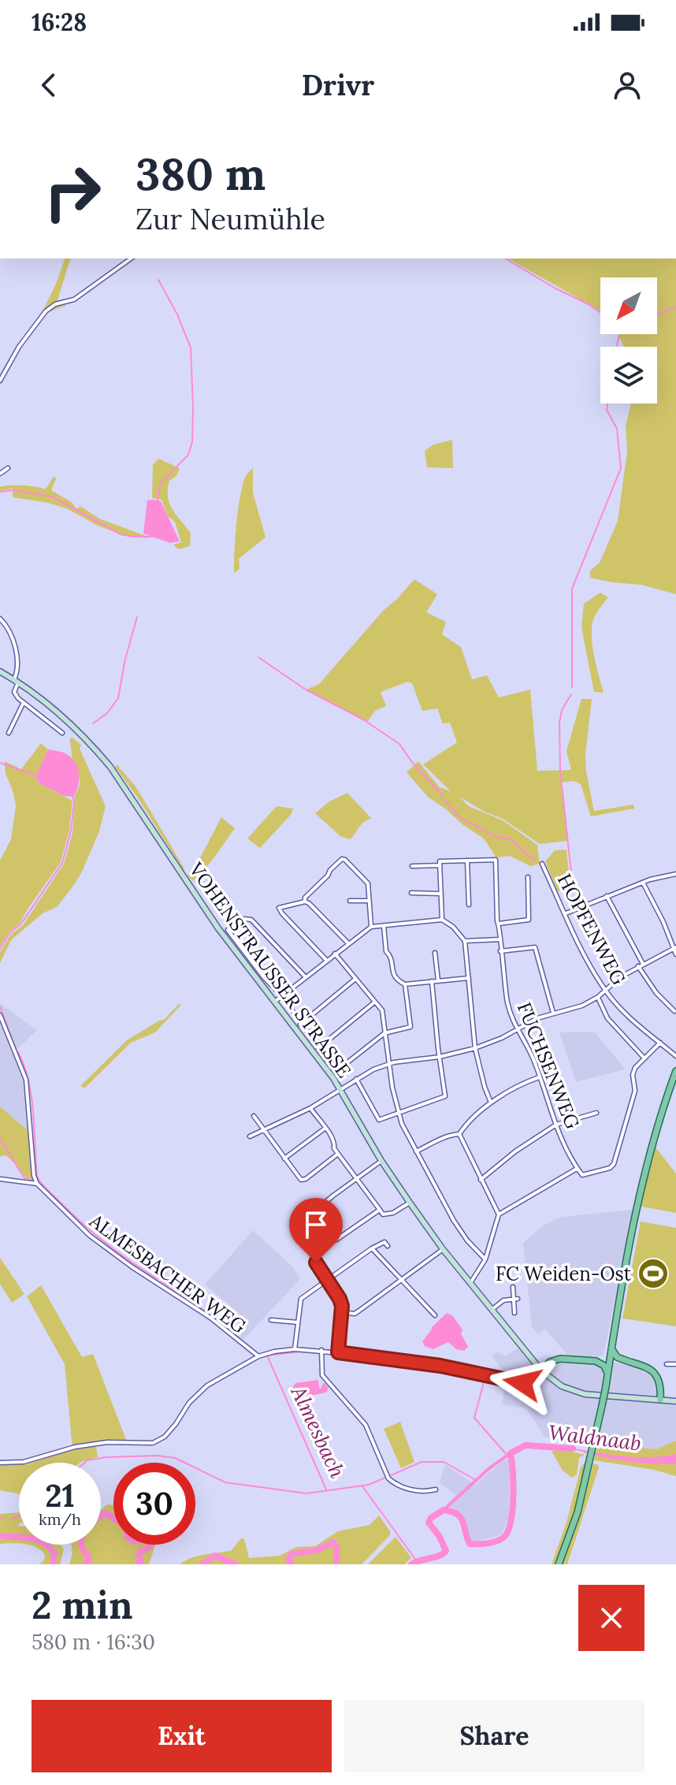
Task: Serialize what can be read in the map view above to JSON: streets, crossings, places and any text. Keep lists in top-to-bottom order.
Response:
{
  "streets": {
    "main road": ["VOHENSTRAUSSER STRASSE"],
    "street": ["HOPFENWEG", "FUCHSENWEG", "ALMESBACHER WEG"]
  },
  "water": ["Almesbach", "Waldnaab"],
  "places": {
    "sports": ["FC Weiden-Ost"]
  },
  "north": "bottom left",
  "page": {
    "status": "16:28",
    "header": "Drivr",
    "turn": ["380 m", "Zur Neumühle"],
    "speed": "21 km/h",
    "limit": "30",
    "heading": ["2 min", "580 m · 16:30"],
    "buttons": ["Exit", "Share"]
  }
}
